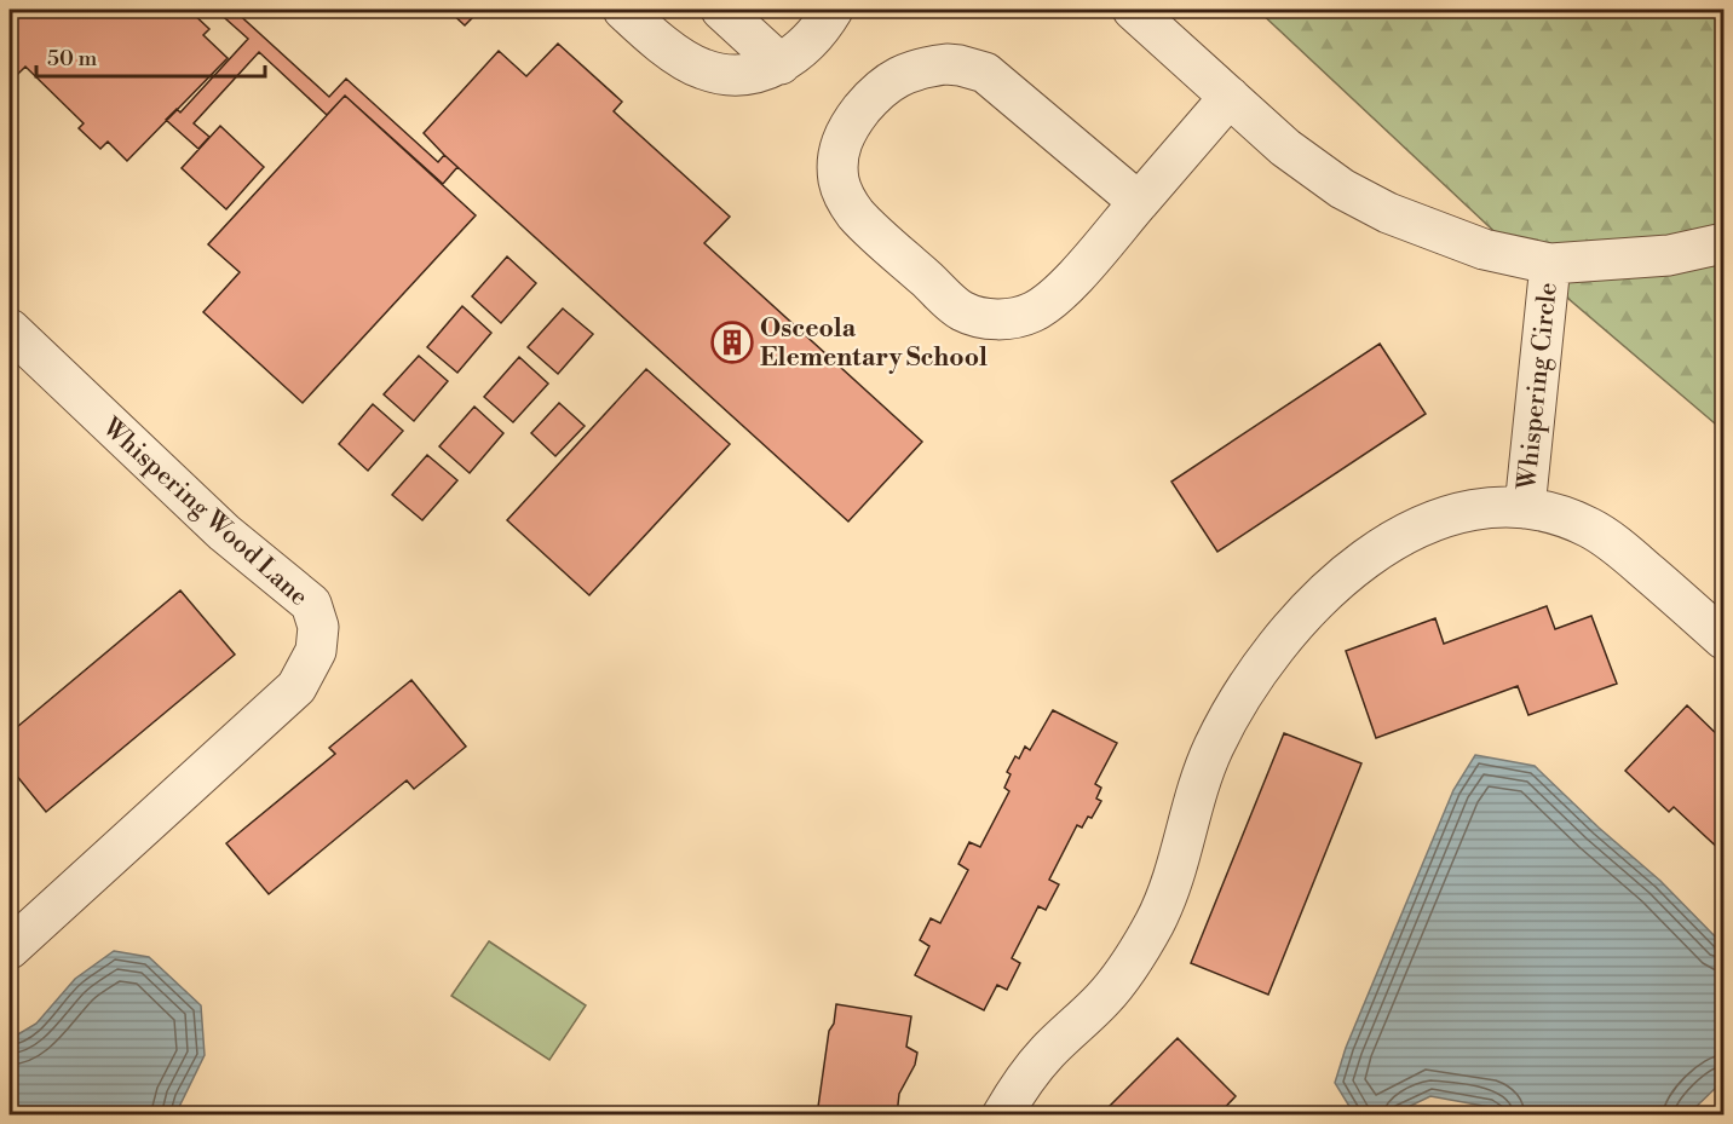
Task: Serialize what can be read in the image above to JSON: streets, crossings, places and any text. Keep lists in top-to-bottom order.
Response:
{
  "streets": {
    "street": ["Whispering Circle", "Whispering Wood Lane"]
  },
  "places": {
    "building": ["Osceola Elementary School"]
  },
  "scale_bar": "50 m"
}
